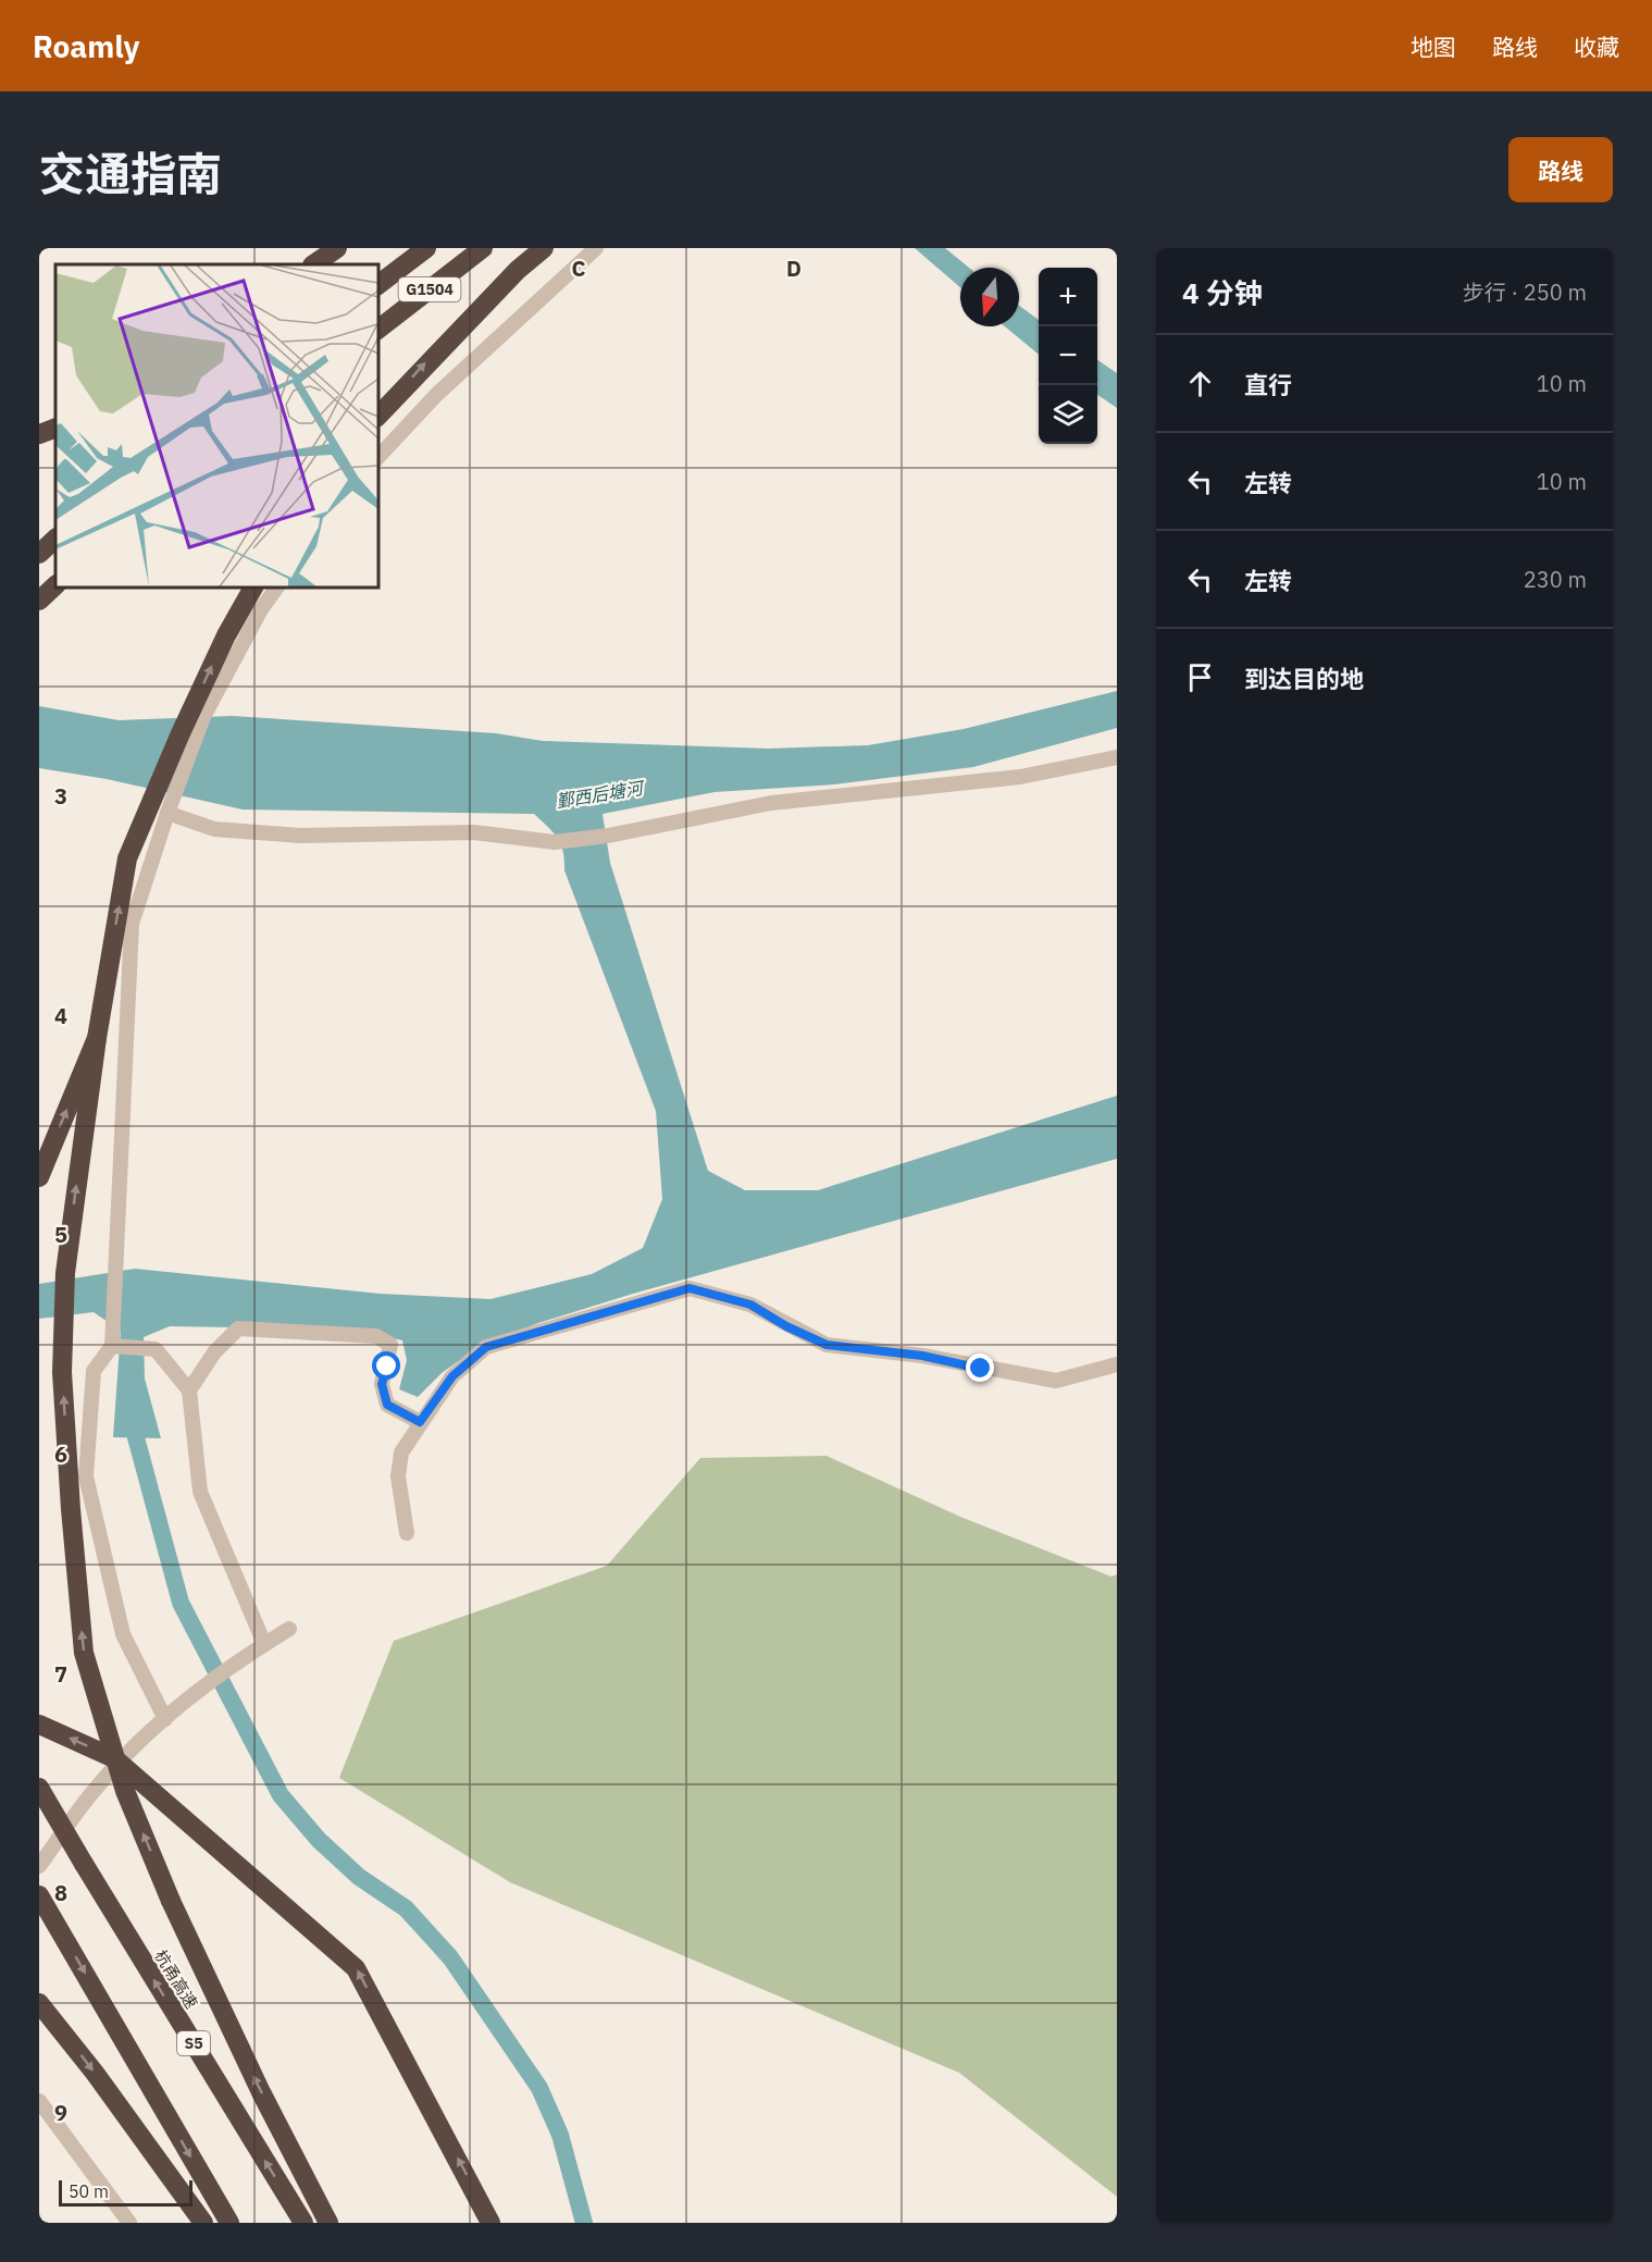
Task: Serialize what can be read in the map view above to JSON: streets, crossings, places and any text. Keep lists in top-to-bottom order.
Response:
{
  "streets": {
    "highway": ["G1504", "杭甬高速", "S5"]
  },
  "water": ["鄞西后塘河"],
  "scale_bar": "50 m",
  "north": "bottom",
  "page": {
    "header": "Roamly",
    "nav": ["地图", "路线", "收藏"],
    "title": "交通指南",
    "buttons": "路线",
    "heading": ["4 分钟", "步行 · 250 m"],
    "map_buttons": ["+", "−"],
    "list": [
      ["直行", "10 m"],
      ["左转", "10 m"],
      ["左转", "230 m"],
      "到达目的地"
    ],
    "scale": "50 m"
  },
  "grid": {
    "columns": ["C", "D"],
    "rows": [
      "3",
      "4",
      "5",
      "6",
      "7",
      "8",
      "9"
    ]
  }
}
